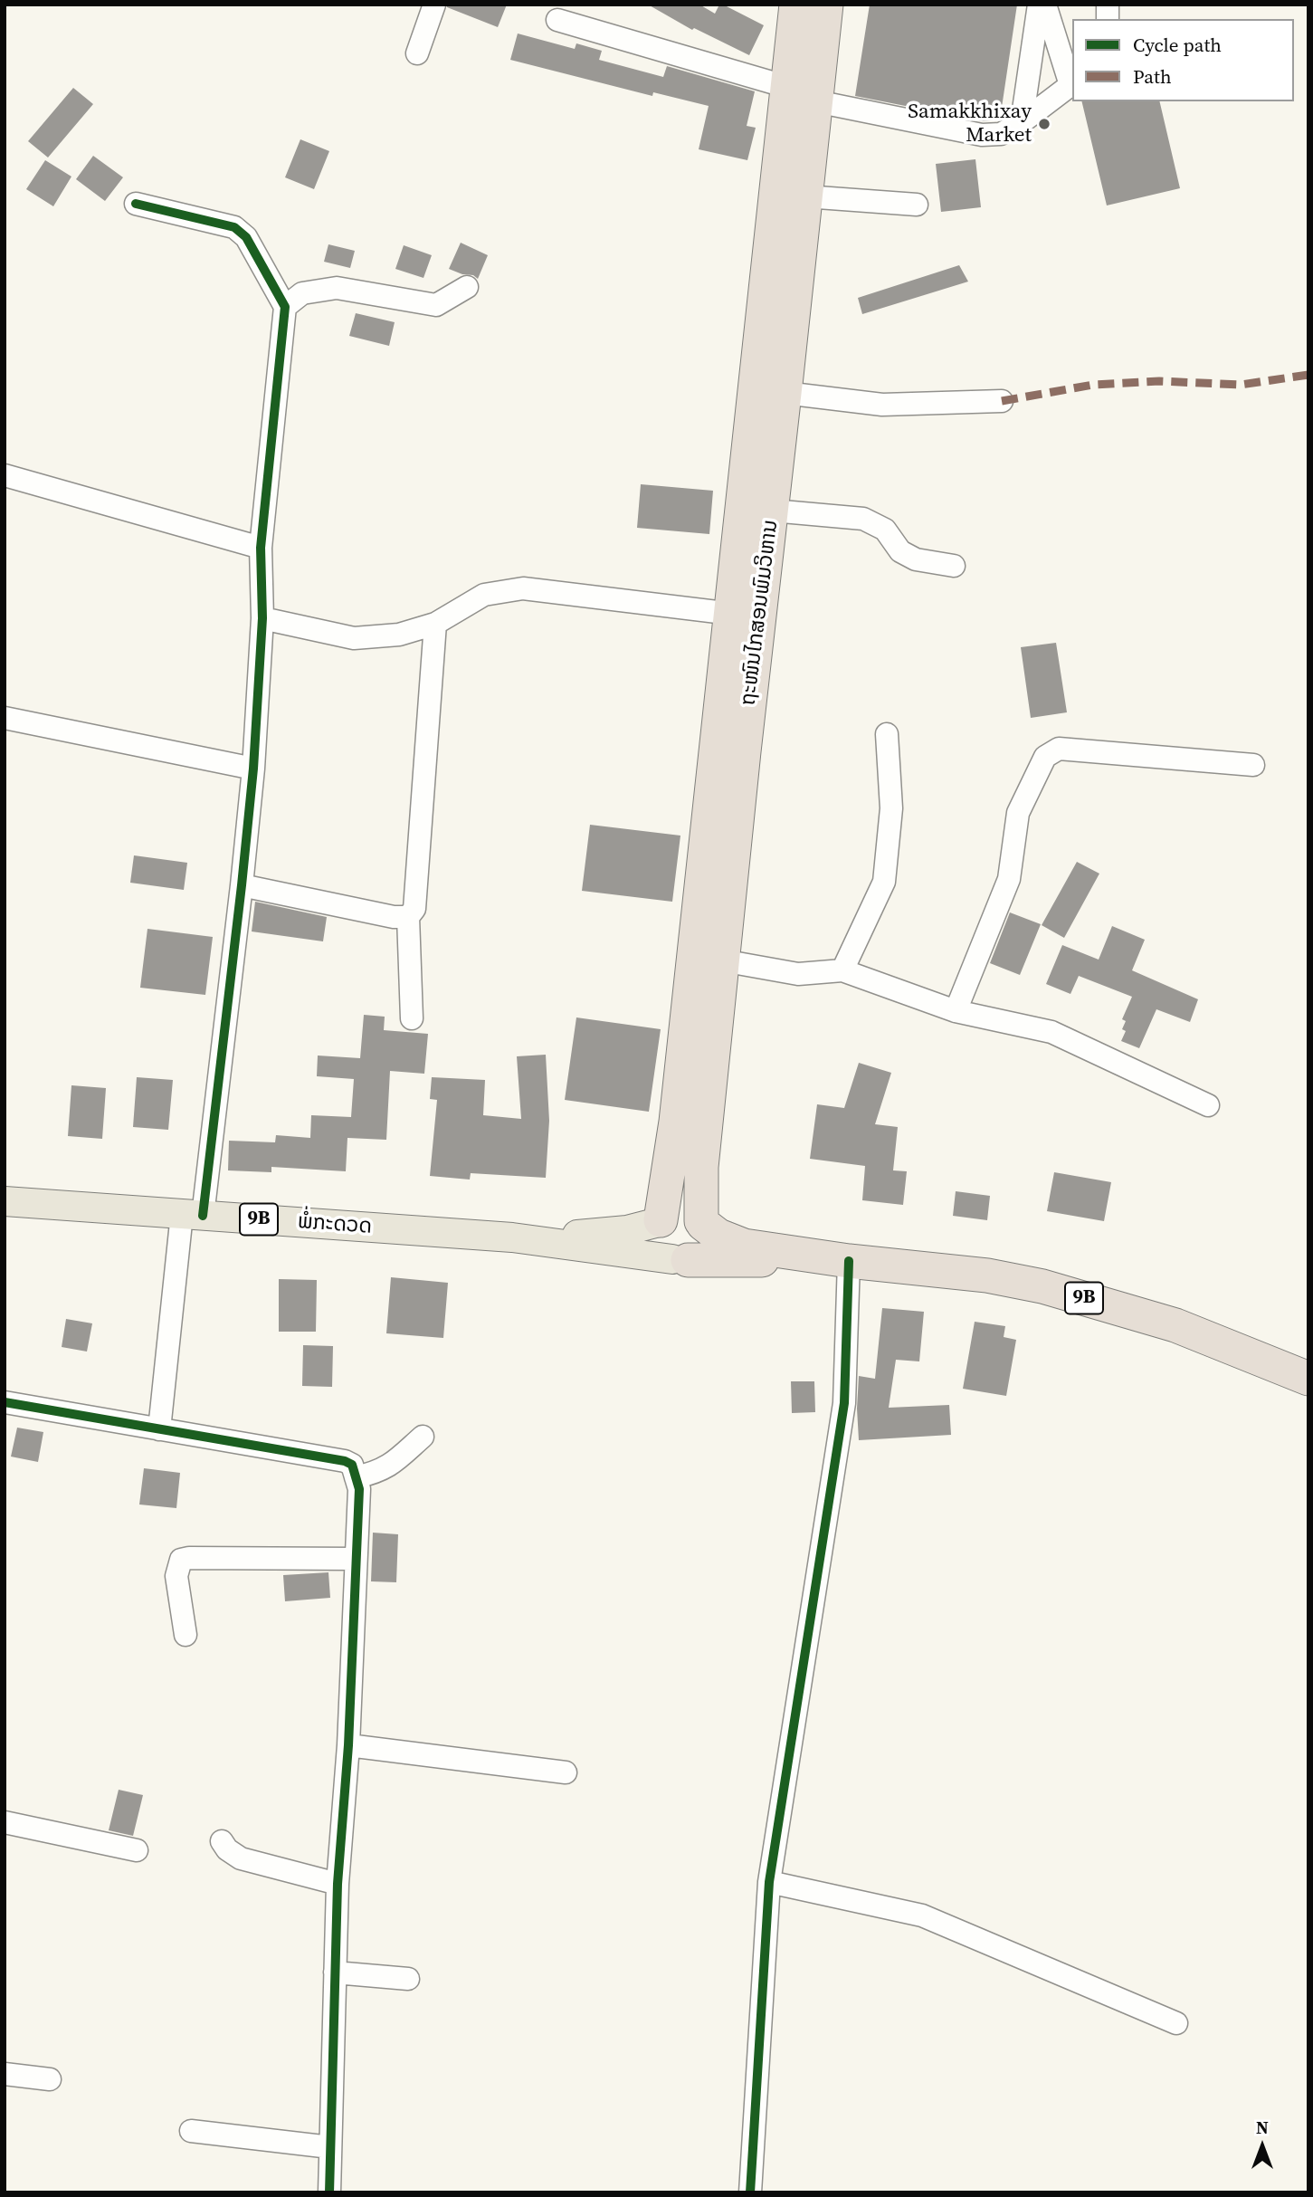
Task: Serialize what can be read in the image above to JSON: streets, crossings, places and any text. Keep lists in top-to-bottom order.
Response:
{
  "streets": {
    "highway": ["ຖະໜົນໄກສອນພົມວິຫານ", "9B"],
    "main road": ["ພໍ່ກະດວດ"]
  },
  "crossings": [
    ["ຖະໜົນໄກສອນພົມວິຫານ", "9B"],
    ["9B", "ພໍ່ກະດວດ"]
  ],
  "places": ["Samakkhixay Market"],
  "legend": ["Cycle path", "Path"],
  "north": "top"
}
